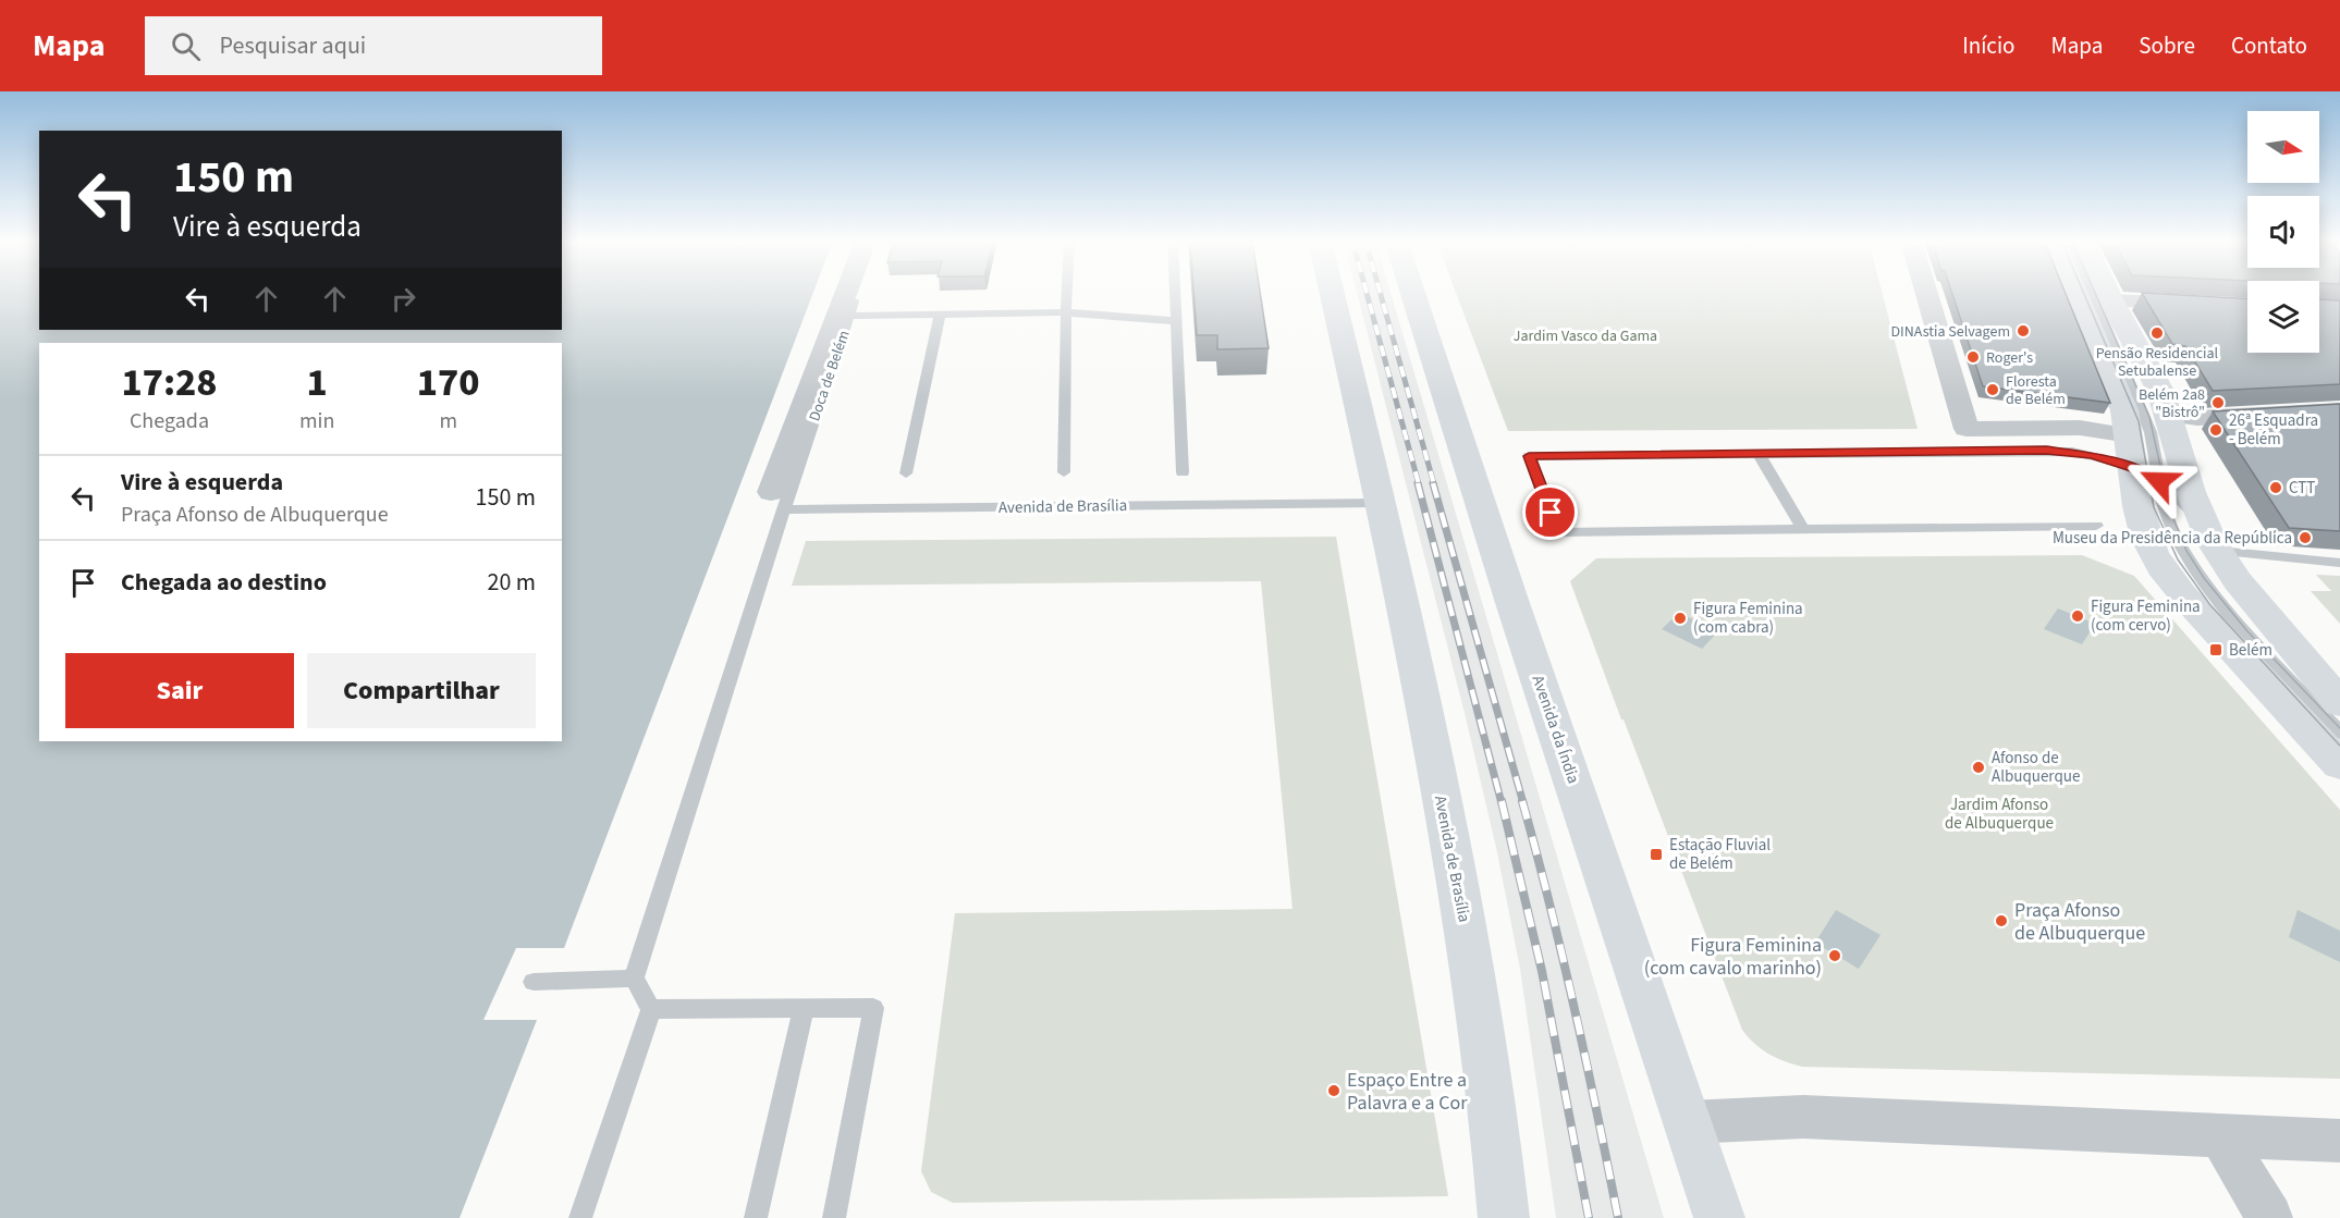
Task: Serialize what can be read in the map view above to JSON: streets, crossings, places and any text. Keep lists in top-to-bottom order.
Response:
{
  "streets": {
    "main road": ["Avenida de Brasília", "Avenida da Índia"],
    "street": ["Doca de Belém"]
  },
  "crossings": [
    ["Doca de Belém", "Avenida de Brasília"]
  ],
  "parks": ["Jardim Vasco da Gama", "Jardim Afonso de Albuquerque"],
  "places": {
    "other": [
      "DINAstia Selvagem",
      "Pensão Residencial Setubalense",
      "Roger's",
      "Floresta de Belém",
      "Belém 2a8 \"Bistrô\"",
      "26ª Esquadra - Belém",
      "CTT",
      "Museu da Presidência da República",
      "Figura Feminina (com cervo)",
      "Figura Feminina (com cabra)",
      "Afonso de Albuquerque",
      "Praça Afonso de Albuquerque",
      "Figura Feminina (com cavalo marinho)",
      "Espaço Entre a Palavra e a Cor"
    ],
    "transit": ["Belém", "Estação Fluvial de Belém"]
  },
  "north": "right",
  "page": {
    "header": "Mapa",
    "search": "Pesquisar aqui",
    "nav": [
      "Início",
      "Mapa",
      "Sobre",
      "Contato"
    ],
    "turn": ["150 m", "Vire à esquerda"],
    "eta": [
      "17:28",
      "Chegada",
      "1",
      "min",
      "170",
      "m"
    ],
    "list": [
      {
        "name": "Vire à esquerda",
        "note": "Praça Afonso de Albuquerque",
        "value": "150 m"
      },
      {
        "name": "Chegada ao destino",
        "value": "20 m"
      }
    ],
    "buttons": ["Sair", "Compartilhar"]
  }
}
